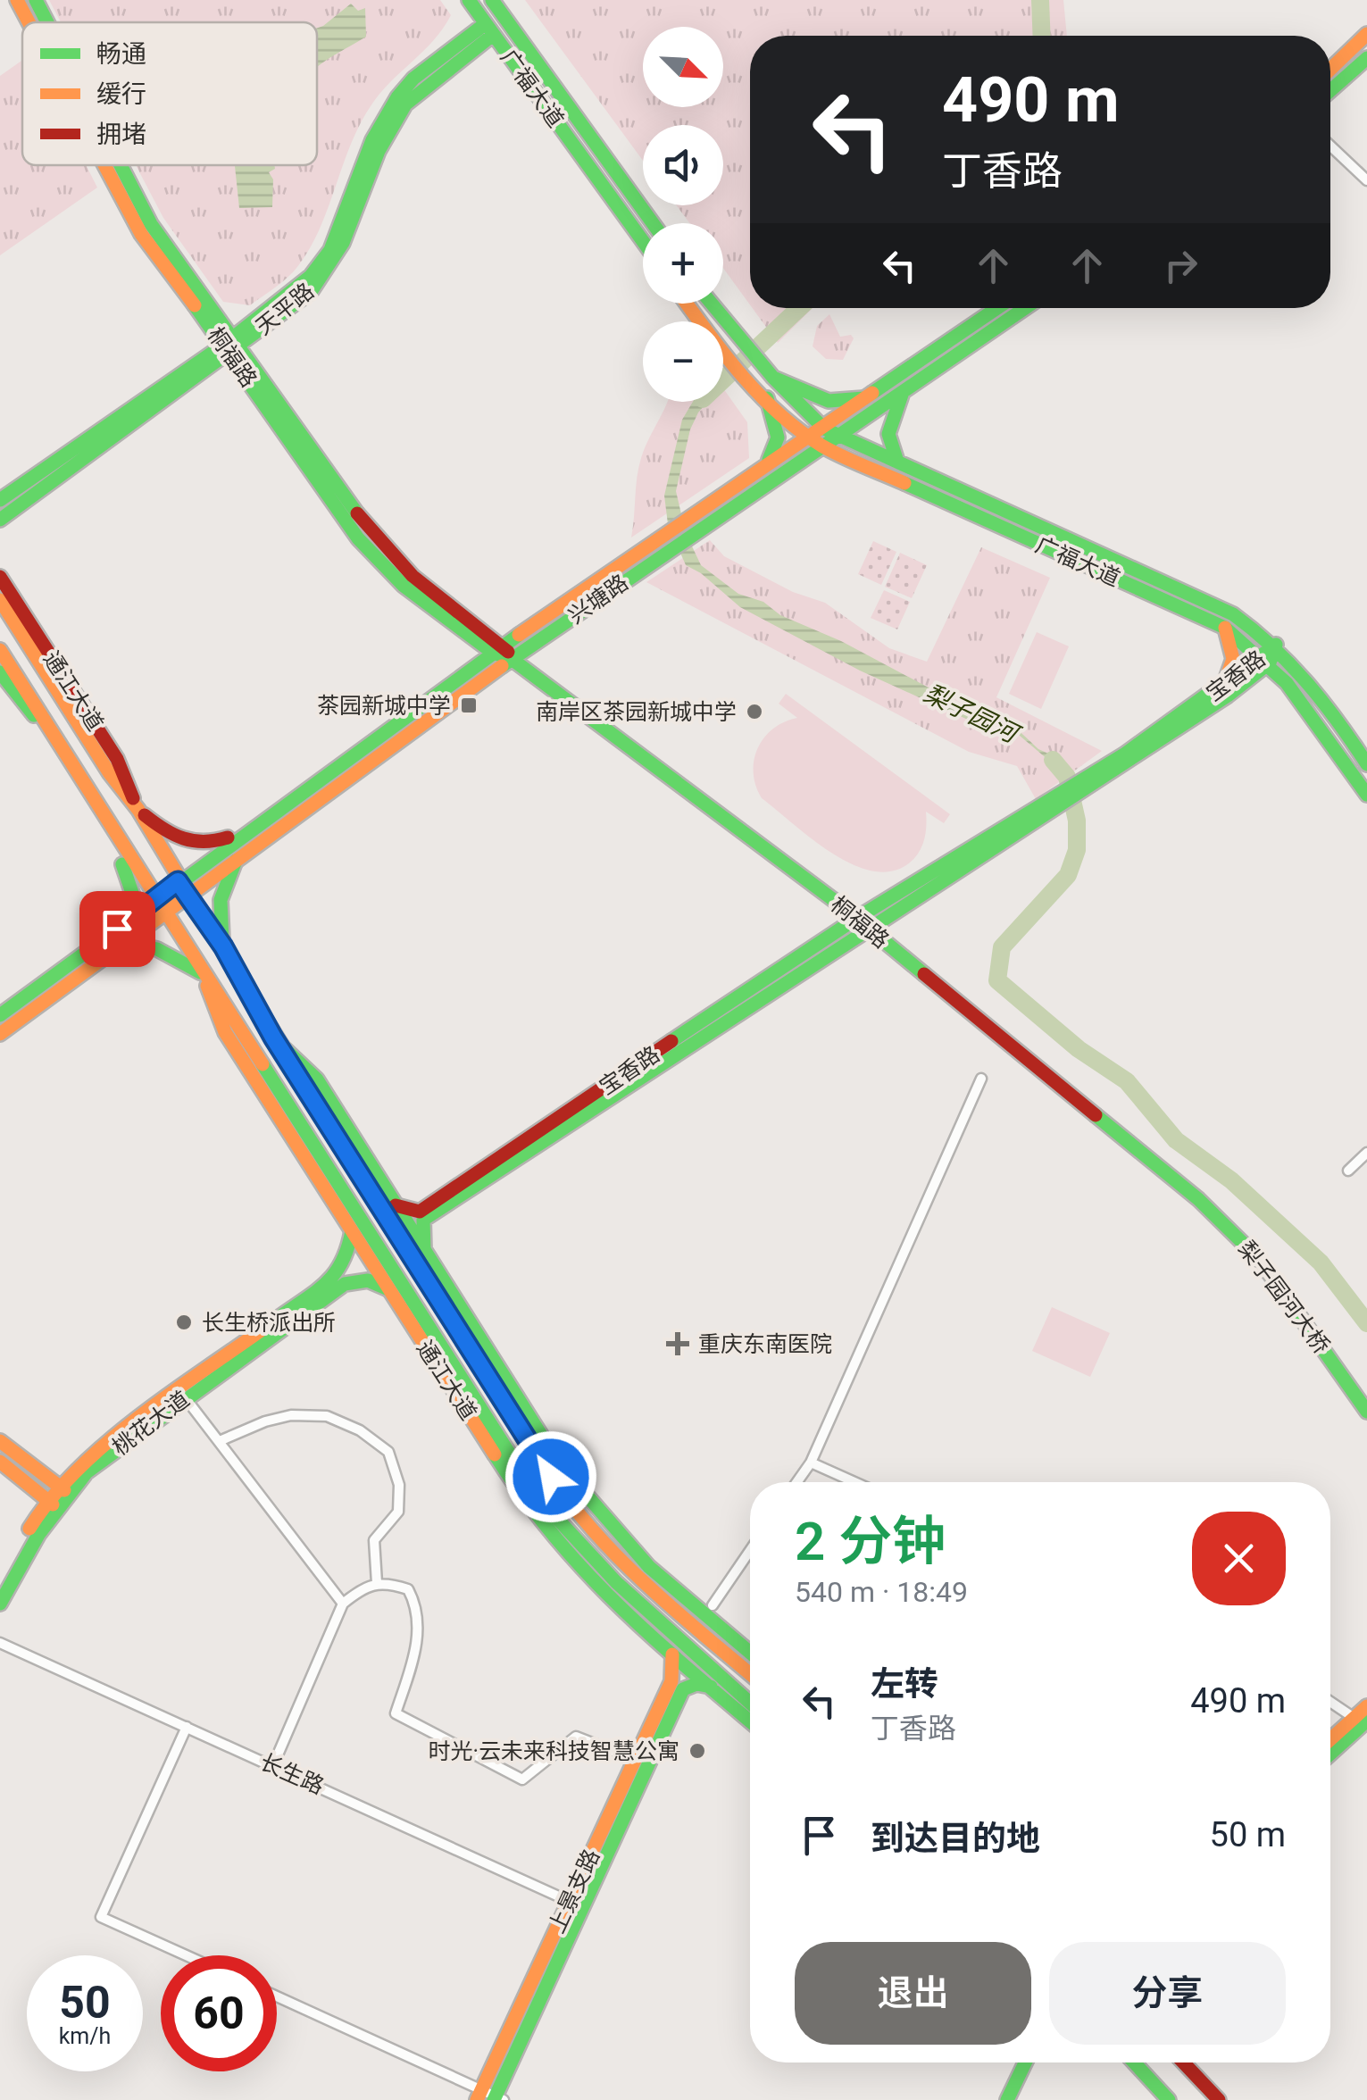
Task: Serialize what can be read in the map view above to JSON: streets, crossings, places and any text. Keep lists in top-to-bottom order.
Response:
{
  "streets": {
    "main road": [
      "广福大道",
      "天平路",
      "桐福路",
      "兴塘路",
      "宝香路",
      "通江大道",
      "梨子园河大桥",
      "桃花大道",
      "上景支路"
    ],
    "street": ["长生路"]
  },
  "crossings": [
    ["广福大道", "天平路"],
    ["广福大道", "兴塘路"],
    ["广福大道", "宝香路"],
    ["天平路", "桐福路"],
    ["桐福路", "兴塘路"],
    ["桐福路", "宝香路"],
    ["桐福路", "梨子园河大桥"],
    ["兴塘路", "通江大道"],
    ["长生路", "上景支路"]
  ],
  "water": ["梨子园河"],
  "places": {
    "transit": ["茶园新城中学"],
    "other": ["南岸区茶园新城中学", "长生桥派出所", "时光·云未来科技智慧公寓"],
    "health": ["重庆东南医院"]
  },
  "legend": ["畅通", "缓行", "拥堵"],
  "north": "bottom right",
  "page": {
    "map_buttons": ["+", "−"],
    "turn": ["490 m", "丁香路"],
    "heading": ["2 分钟", "540 m · 18:49"],
    "list": [
      {
        "name": "左转",
        "note": "丁香路",
        "value": "490 m"
      },
      {
        "name": "到达目的地",
        "value": "50 m"
      }
    ],
    "buttons": ["退出", "分享"],
    "speed": "50 km/h",
    "limit": "60"
  }
}
